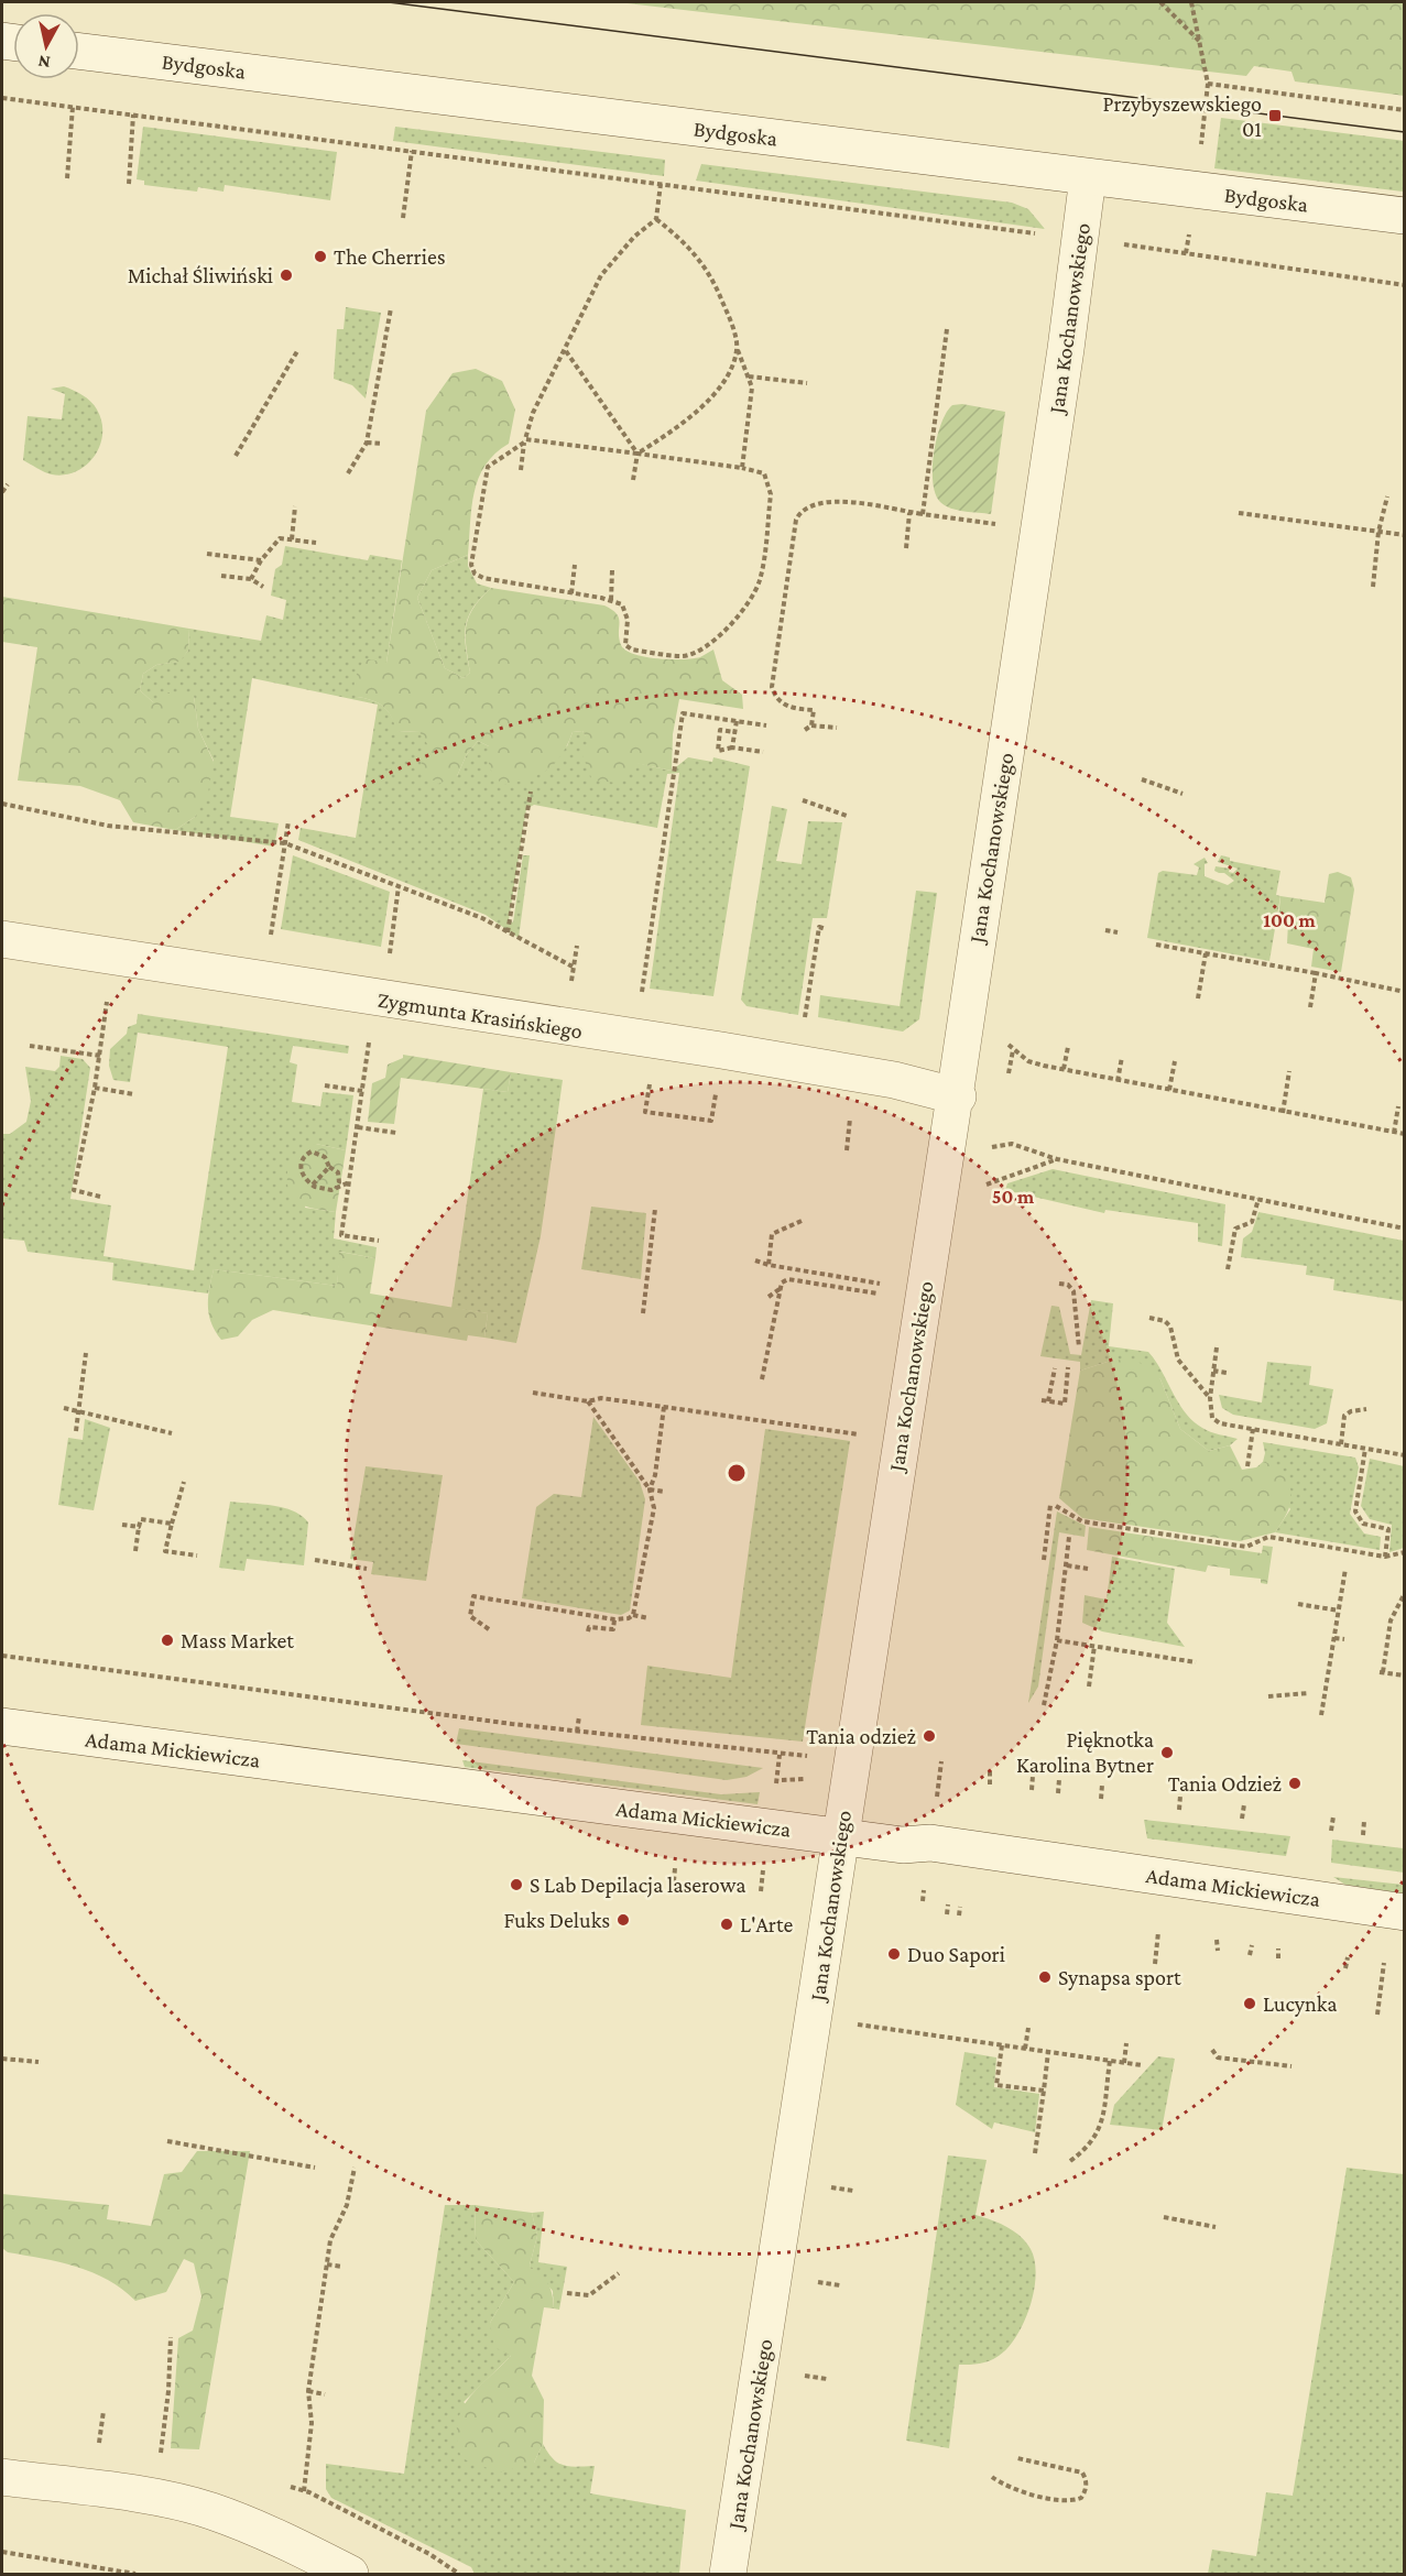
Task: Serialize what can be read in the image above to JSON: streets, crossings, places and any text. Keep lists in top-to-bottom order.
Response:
{
  "streets": {
    "street": [
      "Bydgoska",
      "Jana Kochanowskiego",
      "Zygmunta Krasińskiego",
      "Adama Mickiewicza"
    ]
  },
  "crossings": [
    ["Bydgoska", "Jana Kochanowskiego"],
    ["Jana Kochanowskiego", "Zygmunta Krasińskiego"],
    ["Jana Kochanowskiego", "Adama Mickiewicza"]
  ],
  "places": {
    "transit": ["Przybyszewskiego 01"],
    "other": [
      "The Cherries",
      "Michał Śliwiński",
      "Mass Market",
      "Tania odzież",
      "Pięknotka Karolina Bytner",
      "Tania Odzież",
      "S Lab Depilacja laserowa",
      "Fuks Deluks",
      "L'Arte",
      "Duo Sapori",
      "Synapsa sport",
      "Lucynka"
    ]
  },
  "north": "bottom",
  "rings": ["100 m", "50 m"]
}
